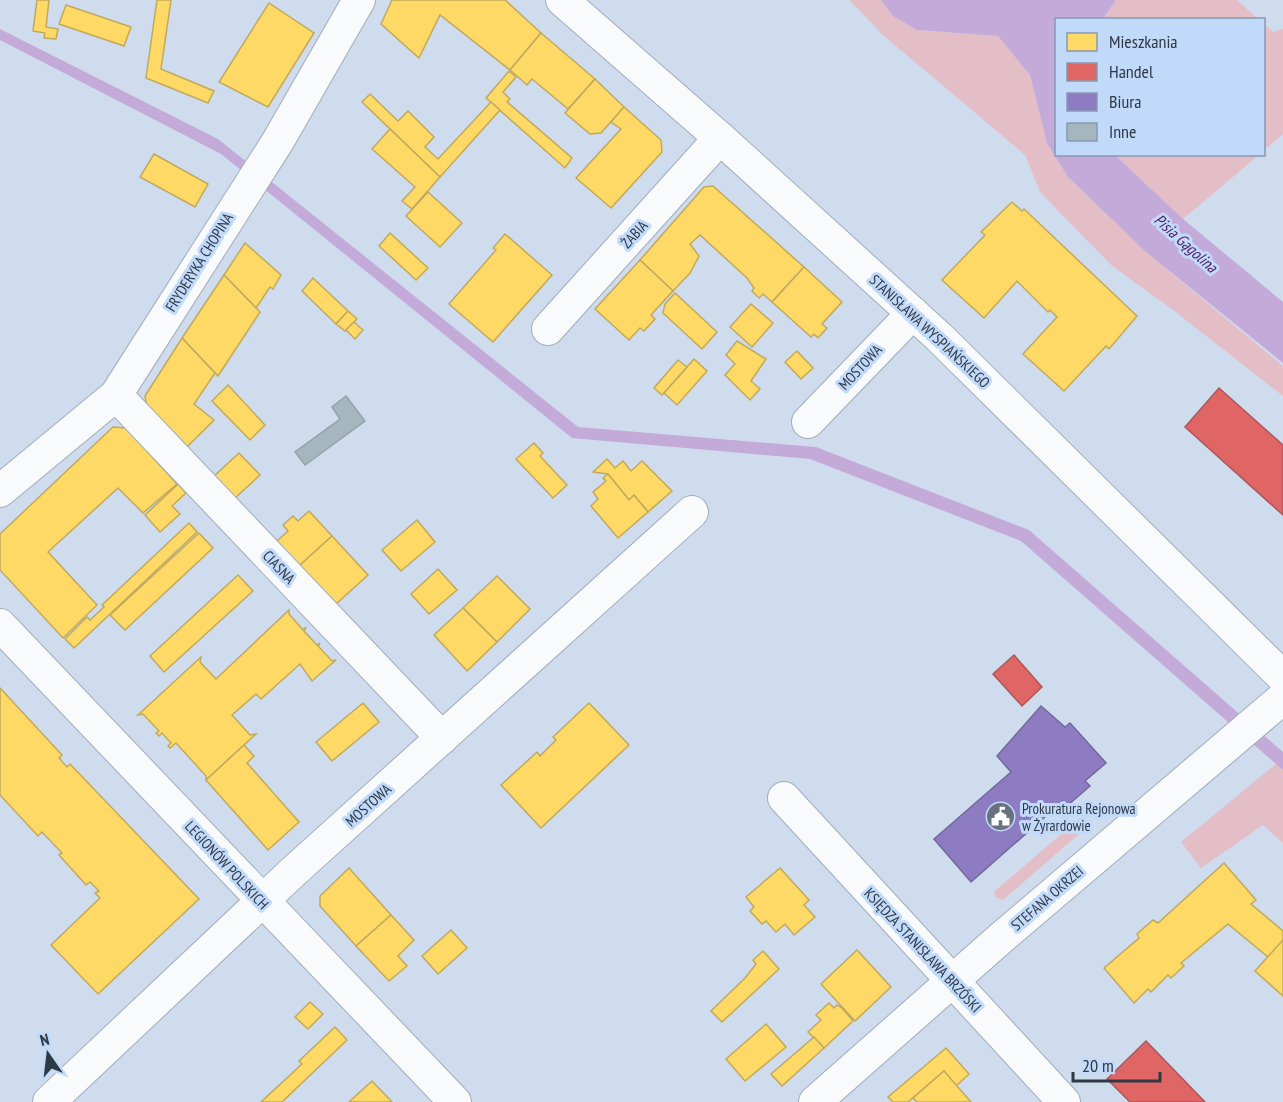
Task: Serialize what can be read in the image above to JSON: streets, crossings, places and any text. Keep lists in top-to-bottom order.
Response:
{
  "streets": {
    "street": [
      "ŻABIA",
      "FRYDERYKA CHOPINA",
      "STANISŁAWA WYSPIAŃSKIEGO",
      "MOSTOWA",
      "CIASNA",
      "LEGIONÓW POLSKICH",
      "STEFANA OKRZEI",
      "KSIĘDZA STANISŁAWA BRZÓSKI"
    ]
  },
  "crossings": [
    ["ŻABIA", "STANISŁAWA WYSPIAŃSKIEGO"],
    ["FRYDERYKA CHOPINA", "CIASNA"],
    ["STANISŁAWA WYSPIAŃSKIEGO", "MOSTOWA"],
    ["MOSTOWA", "CIASNA"],
    ["MOSTOWA", "LEGIONÓW POLSKICH"],
    ["STEFANA OKRZEI", "KSIĘDZA STANISŁAWA BRZÓSKI"]
  ],
  "water": ["Pisia Gągolina"],
  "places": {
    "public building": ["Prokuratura Rejonowa w Żyrardowie"]
  },
  "legend": [
    "Mieszkania",
    "Handel",
    "Biura",
    "Inne"
  ],
  "scale_bar": "20 m",
  "north": "top"
}
